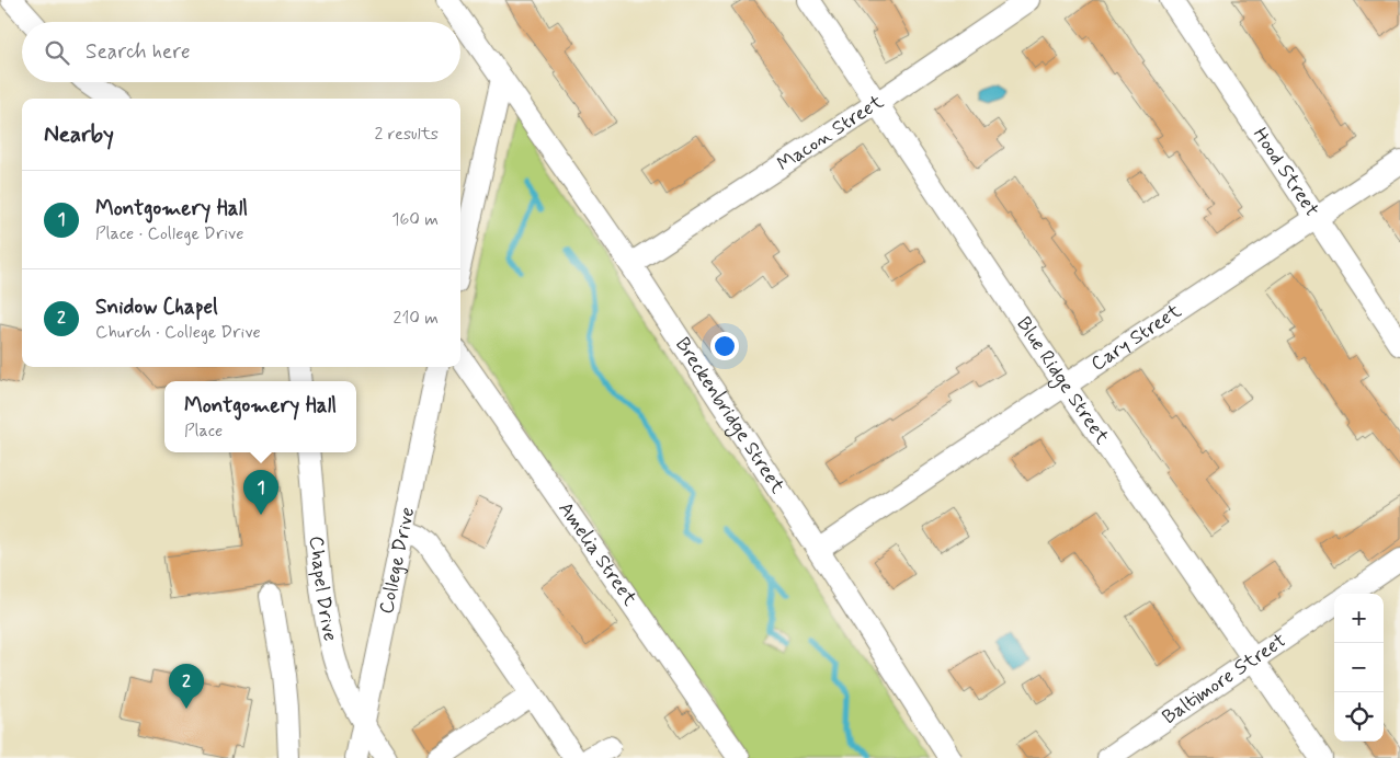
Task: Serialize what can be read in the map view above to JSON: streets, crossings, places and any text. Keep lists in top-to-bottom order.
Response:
{
  "streets": {
    "street": [
      "Macon Street",
      "Hood Street",
      "Cary Street",
      "Blue Ridge Street",
      "Breckenbridge Street",
      "Amelia Street",
      "College Drive",
      "Chapel Drive",
      "Baltimore Street"
    ]
  },
  "crossings": [
    ["Macon Street", "Blue Ridge Street"],
    ["Macon Street", "Breckenbridge Street"],
    ["Hood Street", "Cary Street"],
    ["Cary Street", "Blue Ridge Street"],
    ["Cary Street", "Breckenbridge Street"],
    ["Blue Ridge Street", "Baltimore Street"],
    ["College Drive", "Chapel Drive"]
  ],
  "page": {
    "search": "Search here",
    "heading": ["Nearby", "2 results"],
    "list": [
      {
        "mark": "1",
        "name": "Montgomery Hall",
        "note": "Place · College Drive",
        "value": "160 m"
      },
      {
        "mark": "2",
        "name": "Snidow Chapel",
        "note": "Church · College Drive",
        "value": "210 m"
      }
    ],
    "popup": ["Montgomery Hall", "Place"],
    "pins": ["1", "2"],
    "map_buttons": ["+", "−"]
  }
}
